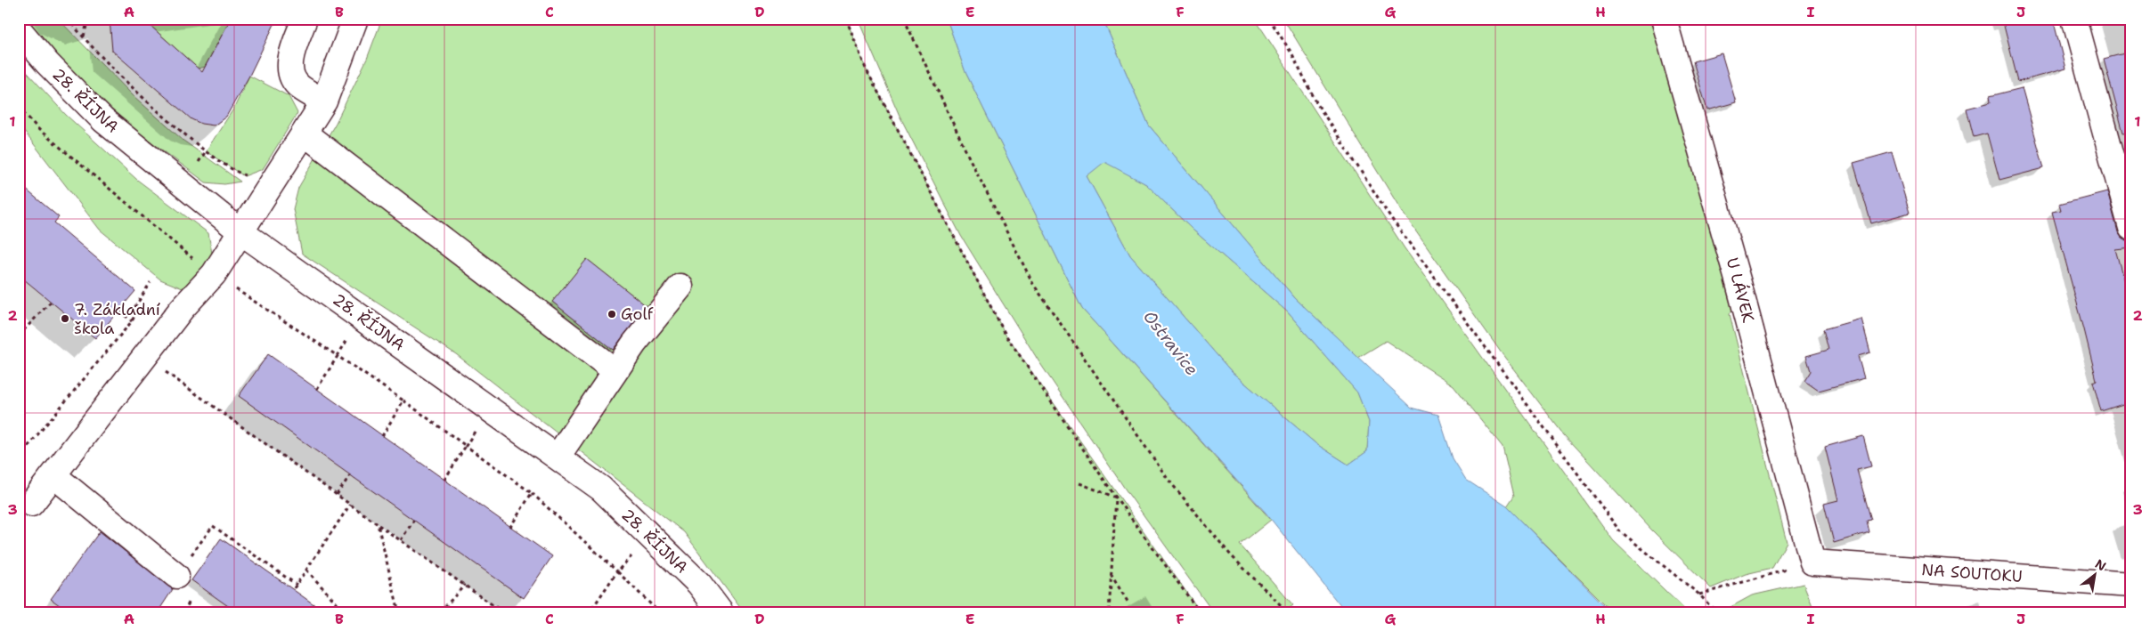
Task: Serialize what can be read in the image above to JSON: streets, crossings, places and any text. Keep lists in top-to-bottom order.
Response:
{
  "streets": {
    "street": ["28. ŘÍJNA", "U LÁVEK", "NA SOUTOKU"]
  },
  "crossings": [
    ["U LÁVEK", "NA SOUTOKU"]
  ],
  "water": ["Ostravice"],
  "places": ["Golf", "7. Základní škola"],
  "north": "top right",
  "grid": {
    "columns": [
      "A",
      "B",
      "C",
      "D",
      "E",
      "F",
      "G",
      "H",
      "I",
      "J"
    ],
    "rows": ["1", "2", "3"]
  }
}
